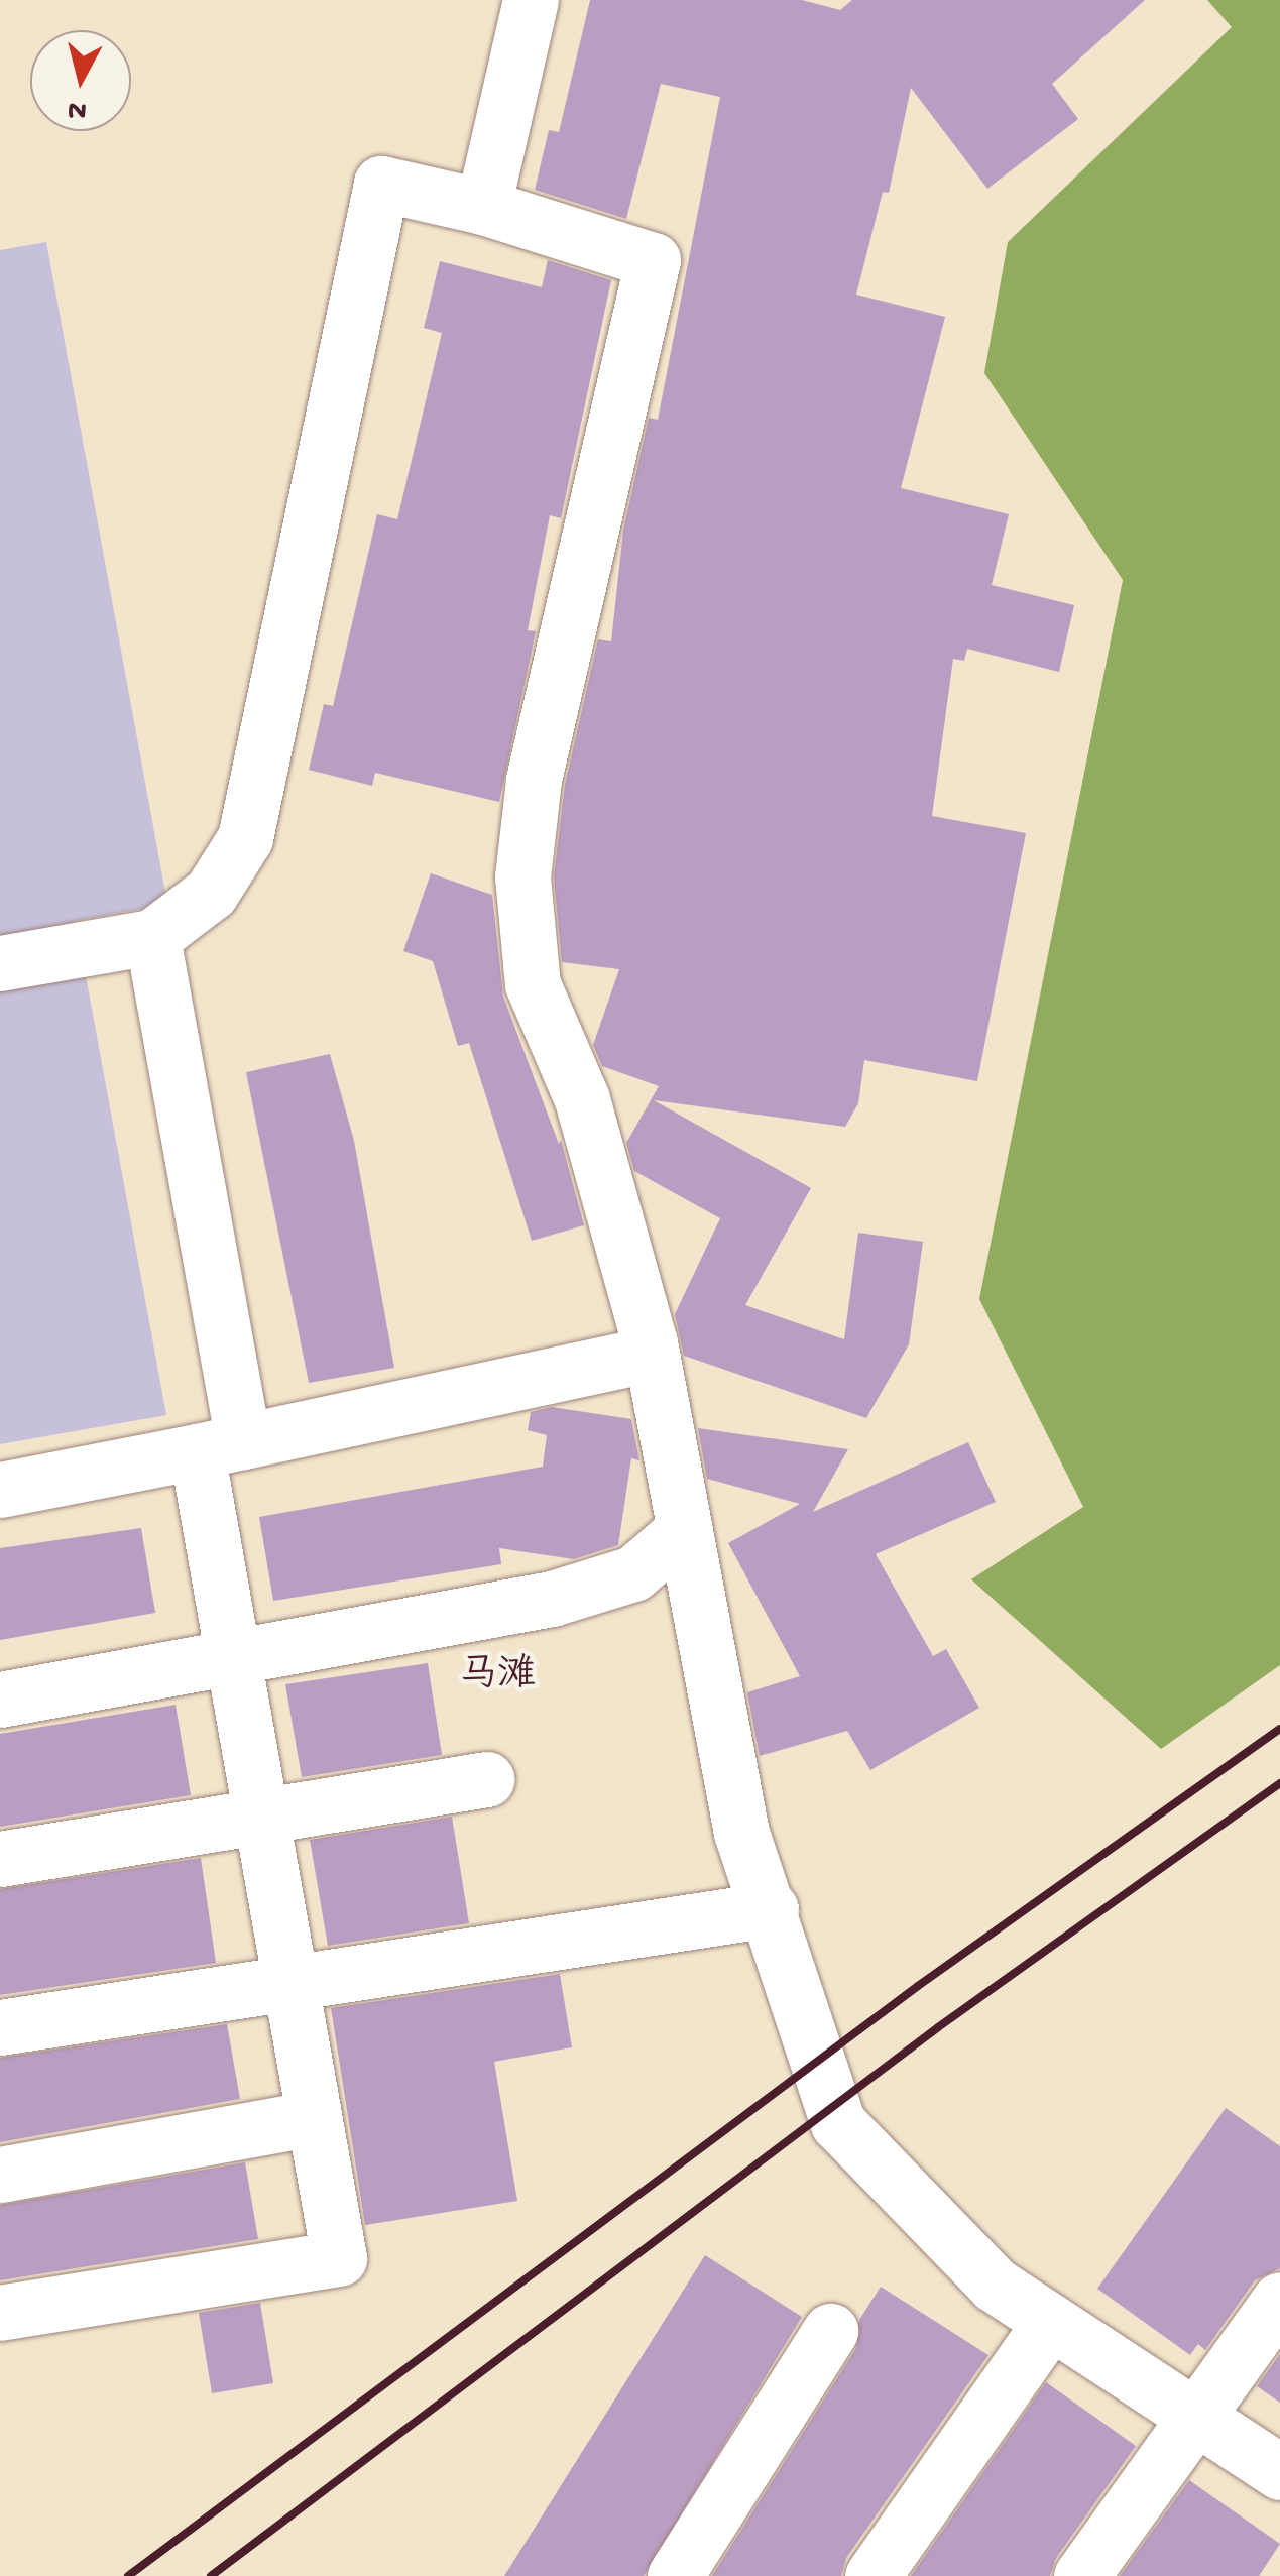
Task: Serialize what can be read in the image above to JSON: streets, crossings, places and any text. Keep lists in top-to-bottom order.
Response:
{
  "districts": ["马滩"],
  "north": "bottom"
}
